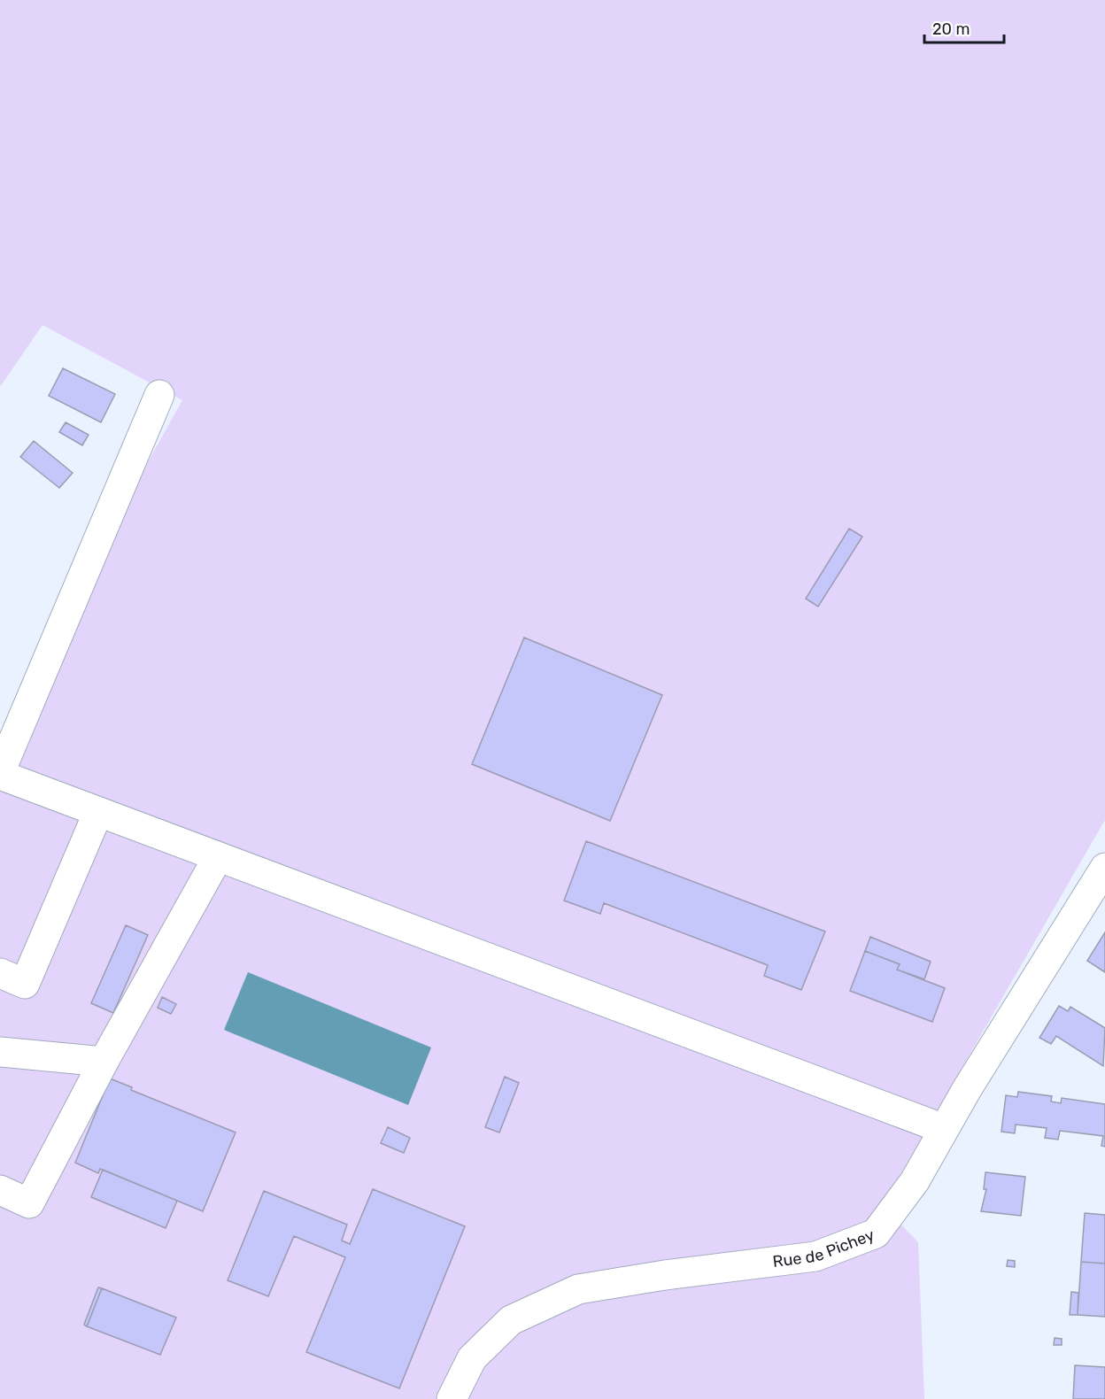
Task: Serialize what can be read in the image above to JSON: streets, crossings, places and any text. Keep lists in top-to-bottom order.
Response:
{
  "streets": {
    "street": ["Rue de Pichey"]
  },
  "scale_bar": "20 m"
}
